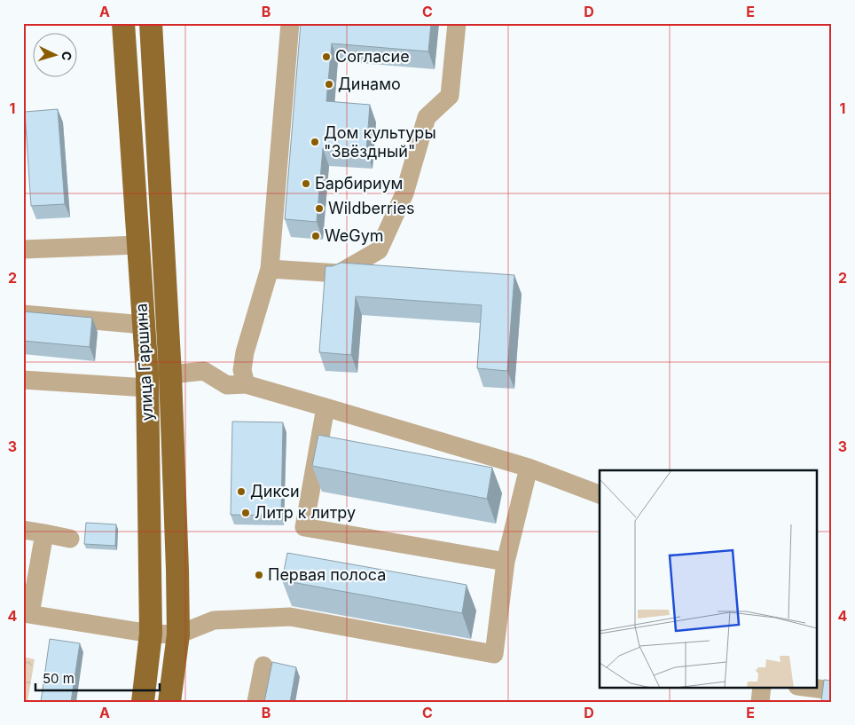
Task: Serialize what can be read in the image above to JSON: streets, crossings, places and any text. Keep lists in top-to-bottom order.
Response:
{
  "streets": {
    "main road": ["улица Гаршина"]
  },
  "places": [
    "Согласие",
    "Динамо",
    "Дом культуры \"Звёздный\"",
    "Барбириум",
    "Wildberries",
    "WeGym",
    "Дикси",
    "Литр к литру",
    "Первая полоса"
  ],
  "scale_bar": "50 m",
  "north": "right",
  "grid": {
    "columns": [
      "A",
      "B",
      "C",
      "D",
      "E"
    ],
    "rows": [
      "1",
      "2",
      "3",
      "4"
    ]
  }
}
